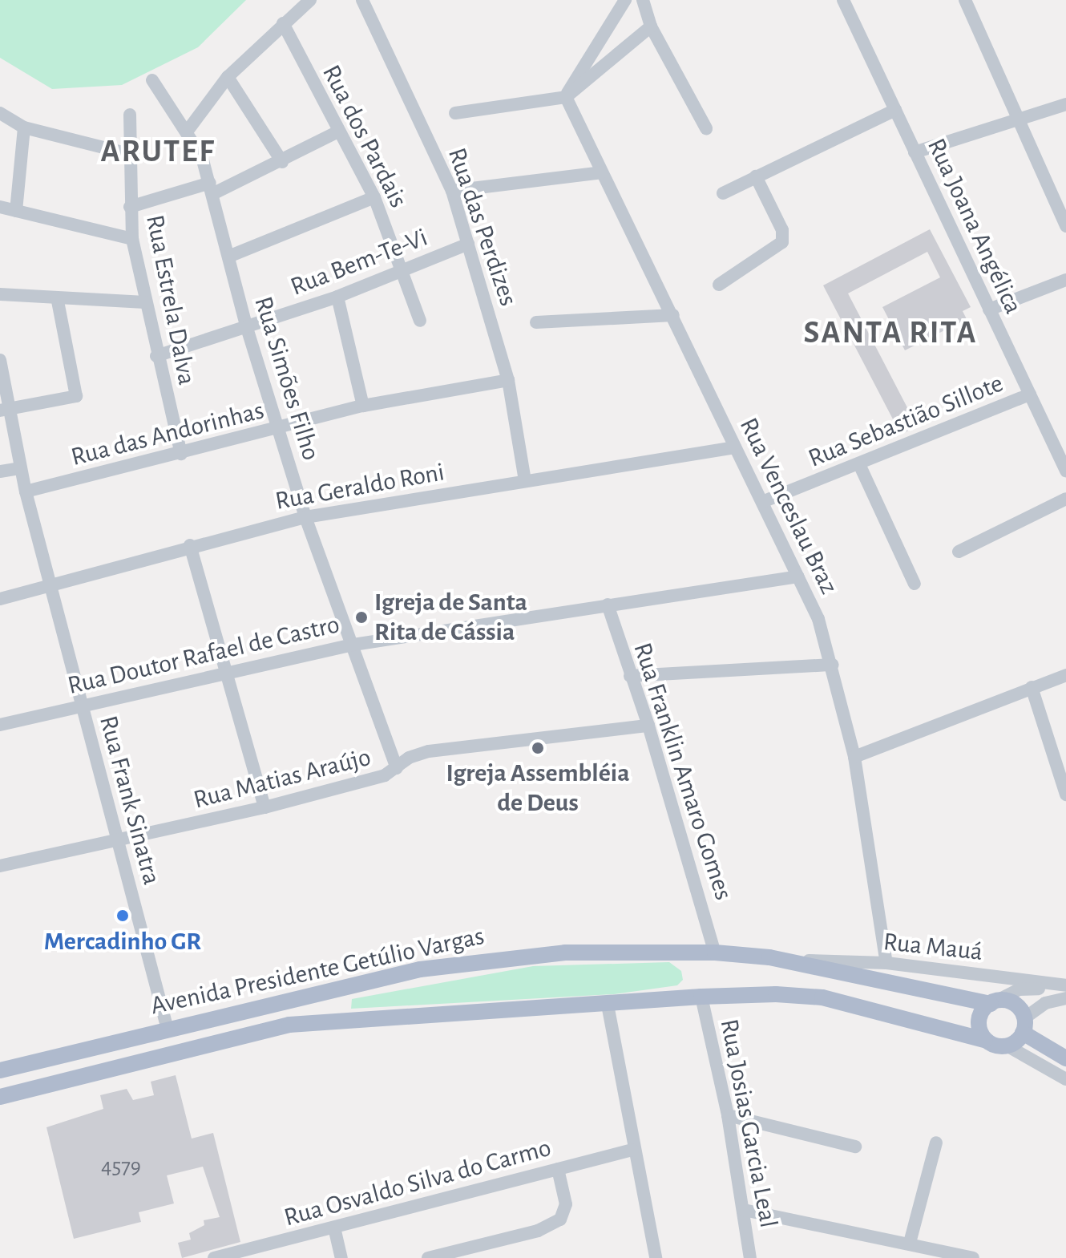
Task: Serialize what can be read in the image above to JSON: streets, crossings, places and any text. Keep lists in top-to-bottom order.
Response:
{
  "streets": {
    "main road": ["Avenida Presidente Getúlio Vargas"],
    "street": [
      "Rua dos Pardais",
      "Rua Joana Angélica",
      "Rua das Perdizes",
      "Rua Bem-Te-Vi",
      "Rua Estrela Dalva",
      "Rua Simões Filho",
      "Rua Sebastião Sillote",
      "Rua das Andorinhas",
      "Rua Geraldo Roni",
      "Rua Venceslau Braz",
      "Rua Doutor Rafael de Castro",
      "Rua Franklin Amaro Gomes",
      "Rua Matias Araújo",
      "Rua Frank Sinatra",
      "Rua Mauá",
      "Rua Josias Garcia Leal",
      "Rua Osvaldo Silva do Carmo"
    ]
  },
  "crossings": [
    ["Rua dos Pardais", "Rua Bem-Te-Vi"],
    ["Rua Joana Angélica", "Rua Sebastião Sillote"],
    ["Rua das Perdizes", "Rua Bem-Te-Vi"],
    ["Rua das Perdizes", "Rua das Andorinhas"],
    ["Rua das Perdizes", "Rua Geraldo Roni"],
    ["Rua Bem-Te-Vi", "Rua Estrela Dalva"],
    ["Rua Bem-Te-Vi", "Rua Simões Filho"],
    ["Rua Estrela Dalva", "Rua das Andorinhas"],
    ["Rua Simões Filho", "Rua das Andorinhas"],
    ["Rua Simões Filho", "Rua Geraldo Roni"],
    ["Rua Simões Filho", "Rua Doutor Rafael de Castro"],
    ["Rua Simões Filho", "Rua Matias Araújo"],
    ["Rua Sebastião Sillote", "Rua Venceslau Braz"],
    ["Rua das Andorinhas", "Rua Frank Sinatra"],
    ["Rua Geraldo Roni", "Rua Venceslau Braz"],
    ["Rua Geraldo Roni", "Rua Frank Sinatra"],
    ["Rua Venceslau Braz", "Rua Doutor Rafael de Castro"],
    ["Rua Venceslau Braz", "Rua Mauá"],
    ["Rua Doutor Rafael de Castro", "Rua Franklin Amaro Gomes"],
    ["Rua Doutor Rafael de Castro", "Rua Frank Sinatra"],
    ["Rua Franklin Amaro Gomes", "Rua Matias Araújo"],
    ["Rua Franklin Amaro Gomes", "Avenida Presidente Getúlio Vargas"],
    ["Rua Matias Araújo", "Rua Frank Sinatra"],
    ["Rua Frank Sinatra", "Avenida Presidente Getúlio Vargas"],
    ["Rua Mauá", "Avenida Presidente Getúlio Vargas"],
    ["Avenida Presidente Getúlio Vargas", "Rua Josias Garcia Leal"]
  ],
  "districts": ["ARUTEF", "SANTA RITA"],
  "places": ["Igreja de Santa Rita de Cássia", "Igreja Assembléia de Deus", "Mercadinho GR"],
  "house_numbers": ["4579"]
}
